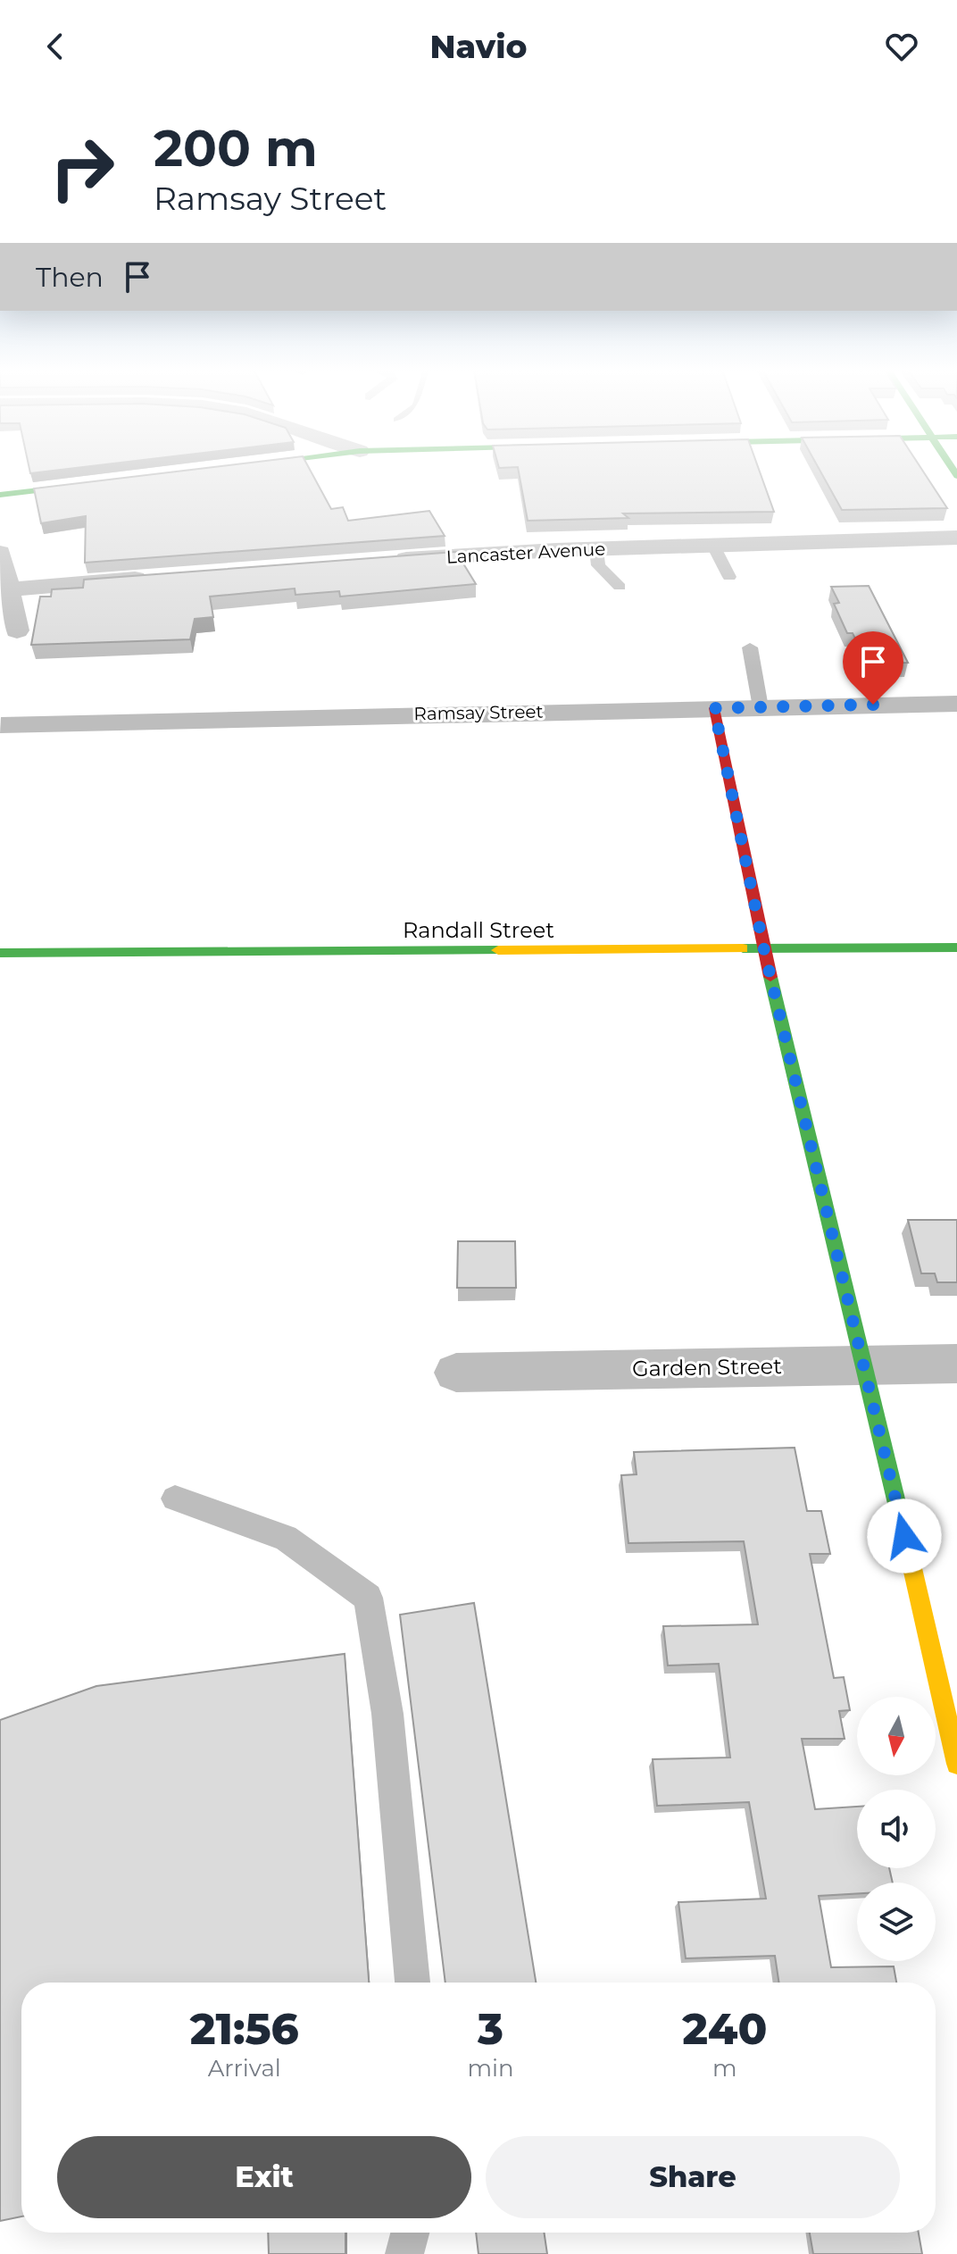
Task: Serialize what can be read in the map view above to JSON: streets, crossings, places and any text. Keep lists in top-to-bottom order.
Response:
{
  "streets": {
    "street": [
      "Lancaster Avenue",
      "Ramsay Street",
      "Randall Street",
      "Garden Street"
    ]
  },
  "north": "bottom",
  "page": {
    "header": "Navio",
    "turn": ["200 m", "Ramsay Street"],
    "then": "Then",
    "eta": [
      "21:56",
      "Arrival",
      "3",
      "min",
      "240",
      "m"
    ],
    "buttons": ["Exit", "Share"]
  }
}
